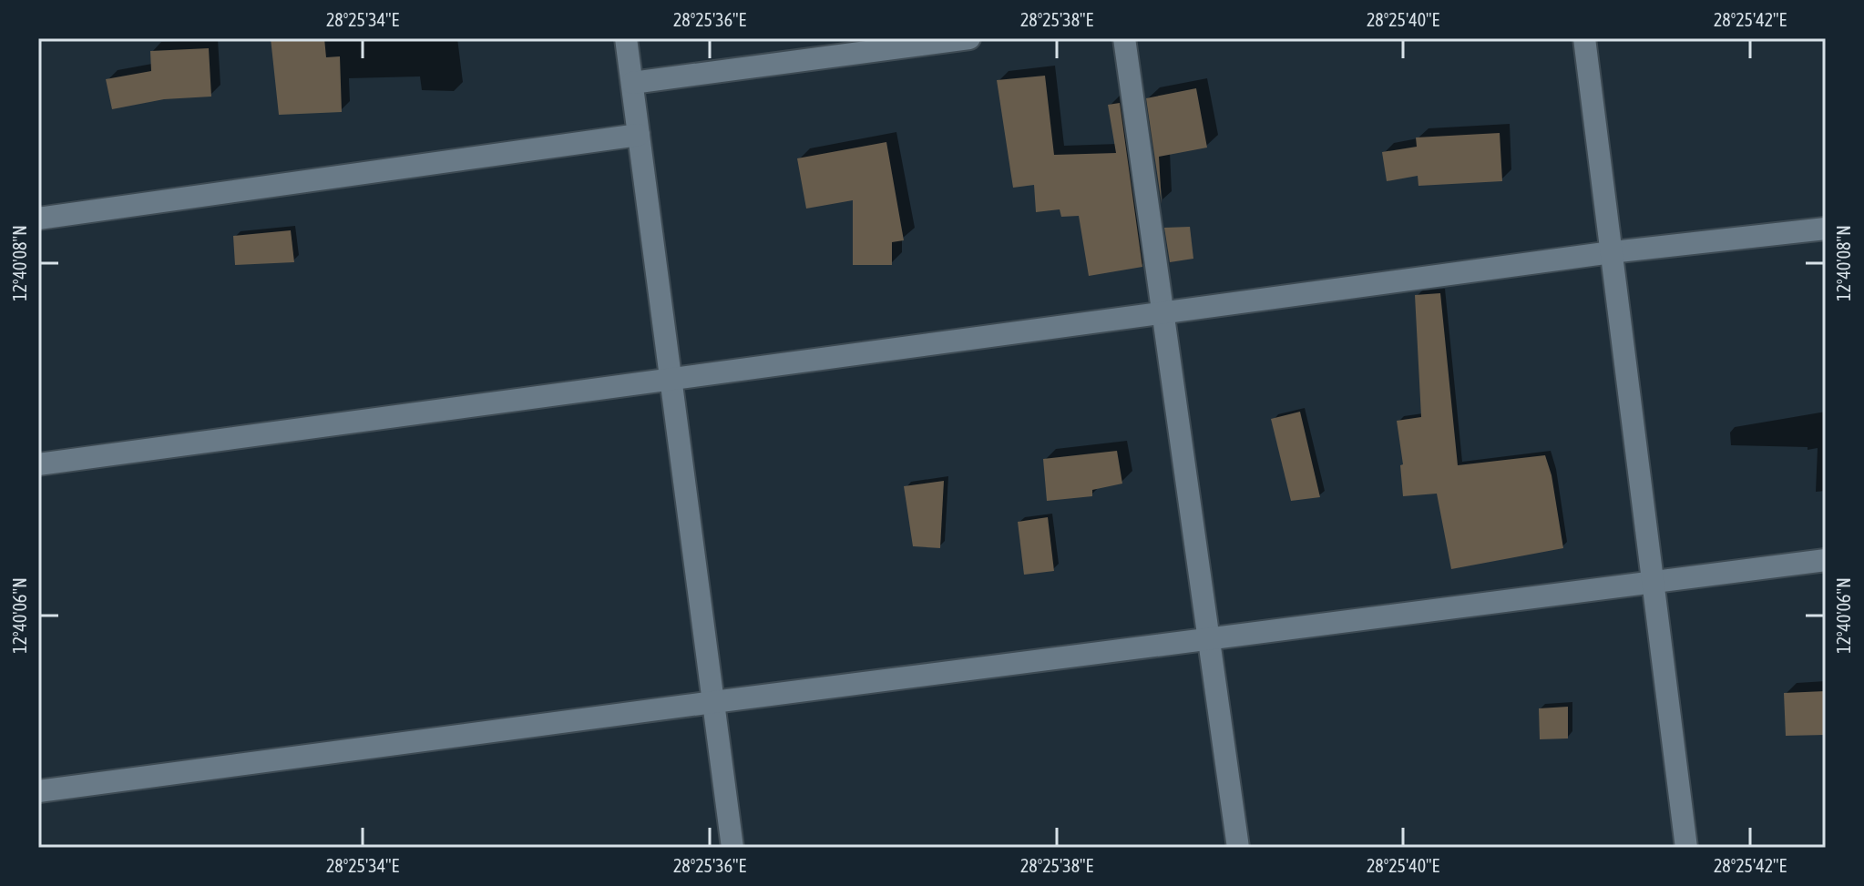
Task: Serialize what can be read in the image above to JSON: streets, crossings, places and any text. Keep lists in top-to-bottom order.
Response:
{
  "coordinates": [
    "28°25'34\"E",
    "28°25'36\"E",
    "28°25'38\"E",
    "28°25'40\"E",
    "28°25'42\"E",
    "12°40'08\"N",
    "12°40'06\"N"
  ]
}
